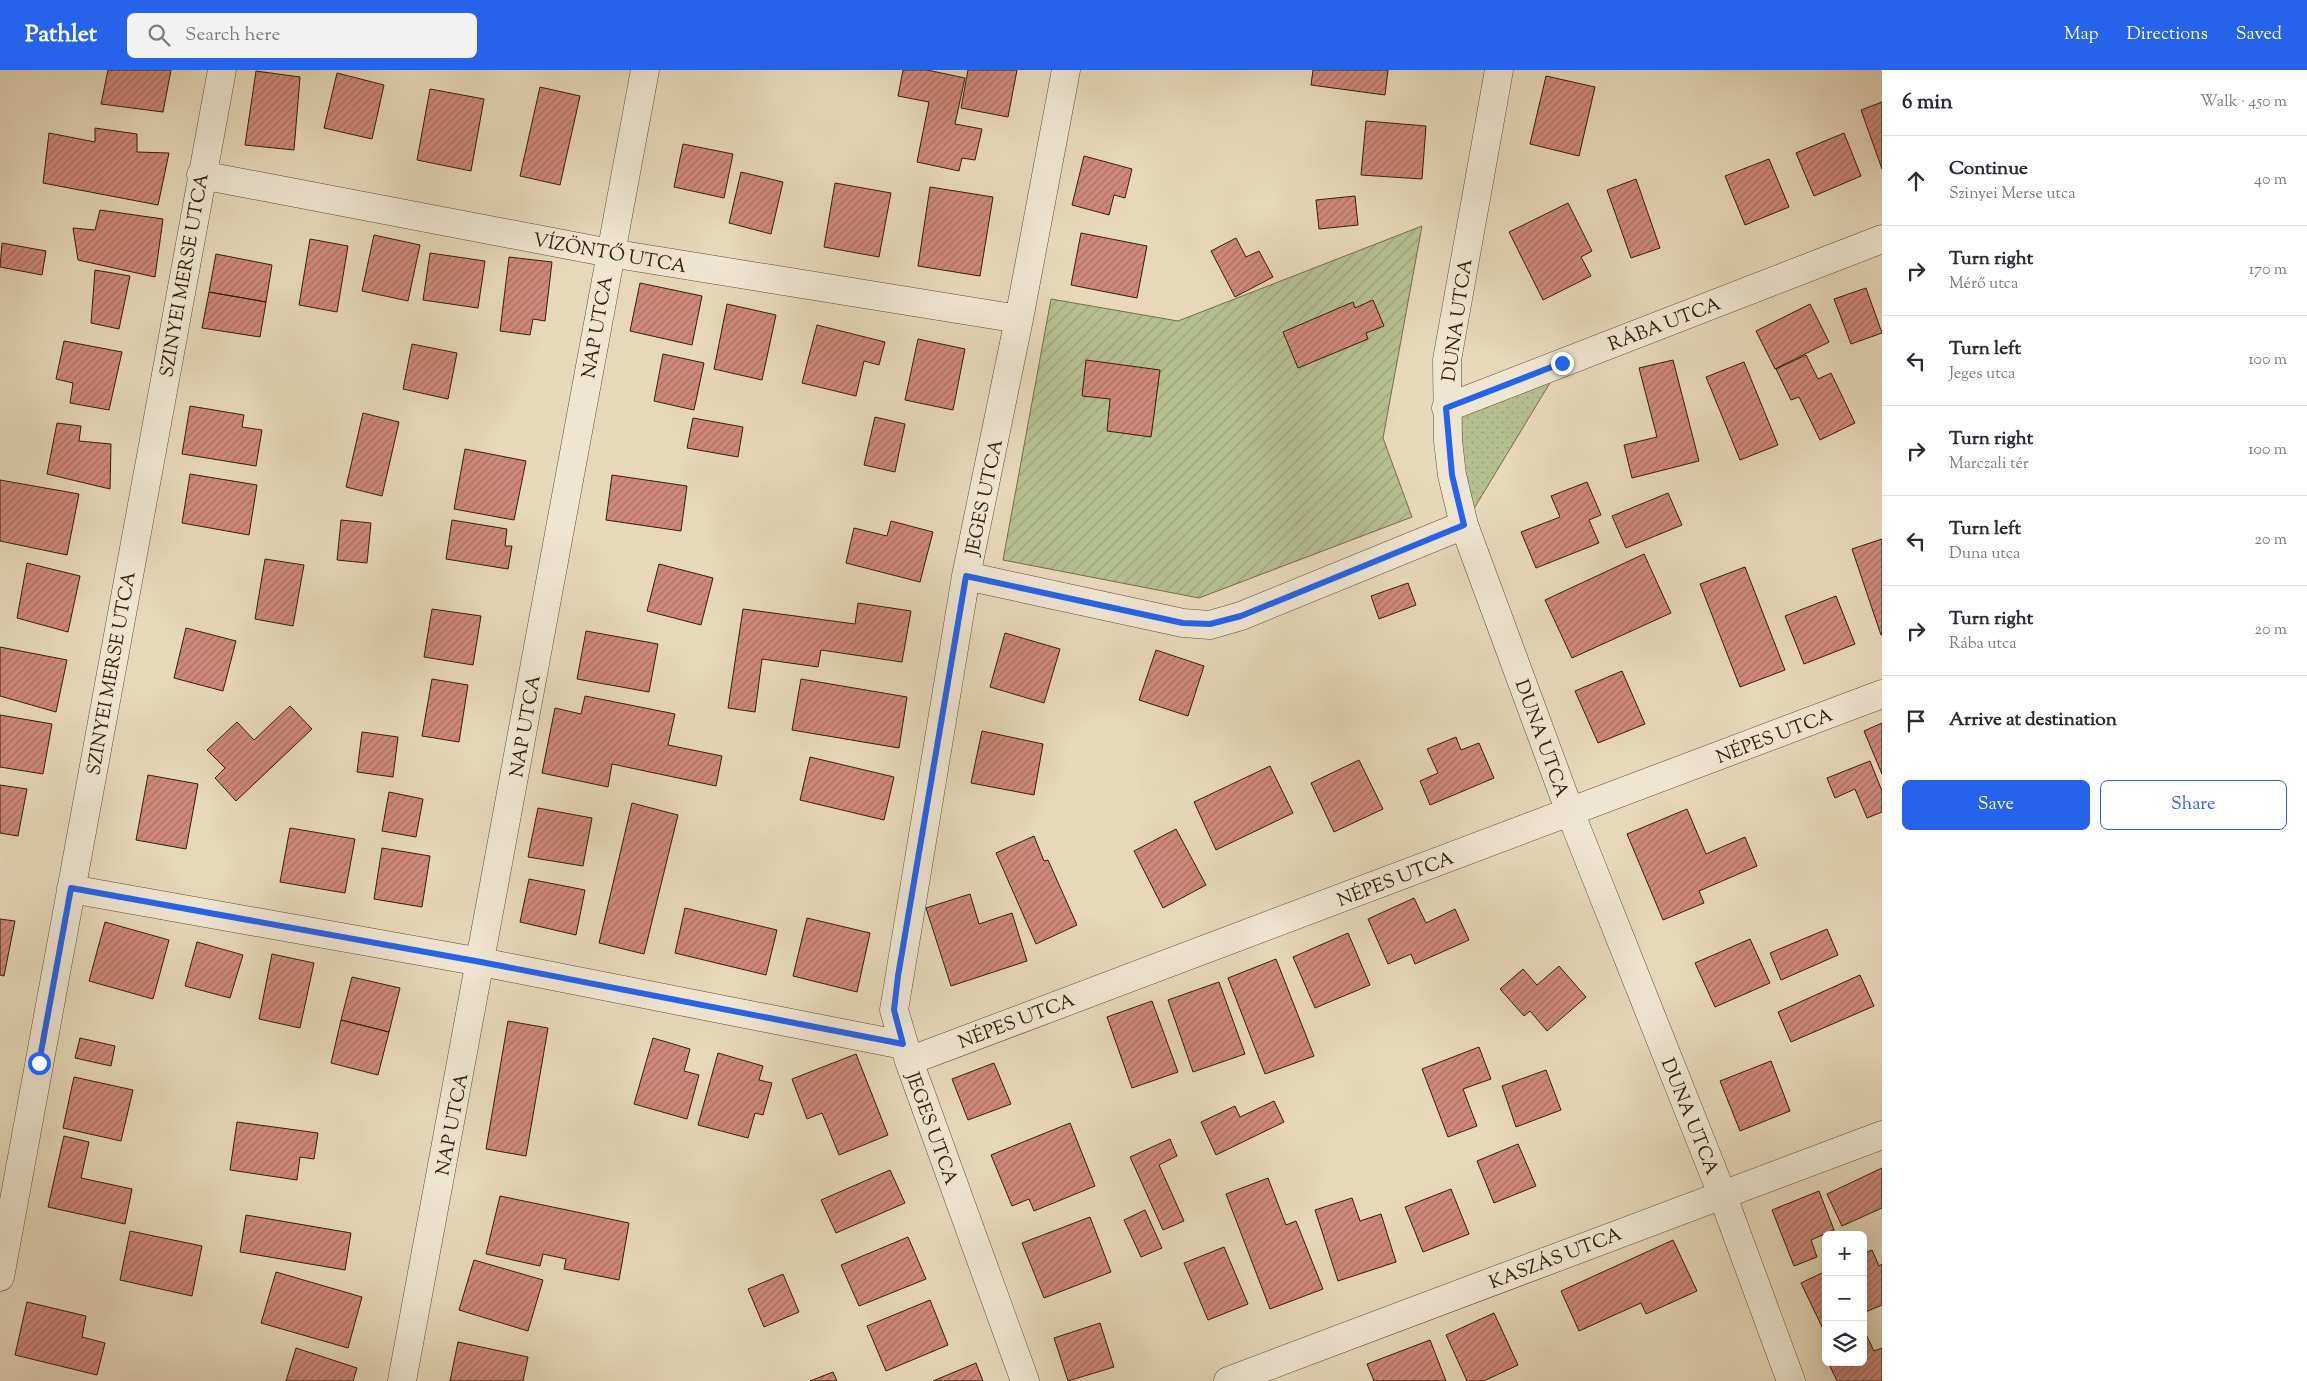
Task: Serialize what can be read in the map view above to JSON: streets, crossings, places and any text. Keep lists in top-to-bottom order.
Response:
{
  "streets": {
    "street": [
      "VÍZÖNTŐ UTCA",
      "SZINYEI MERSE UTCA",
      "DUNA UTCA",
      "RÁBA UTCA",
      "NAP UTCA",
      "JEGES UTCA",
      "NÉPES UTCA",
      "KASZÁS UTCA"
    ]
  },
  "crossings": [
    ["VÍZÖNTŐ UTCA", "SZINYEI MERSE UTCA"],
    ["VÍZÖNTŐ UTCA", "NAP UTCA"],
    ["VÍZÖNTŐ UTCA", "JEGES UTCA"],
    ["DUNA UTCA", "RÁBA UTCA"],
    ["DUNA UTCA", "NÉPES UTCA"],
    ["DUNA UTCA", "KASZÁS UTCA"],
    ["JEGES UTCA", "NÉPES UTCA"]
  ],
  "page": {
    "header": "Pathlet",
    "search": "Search here",
    "nav": ["Map", "Directions", "Saved"],
    "heading": ["6 min", "Walk · 450 m"],
    "list": [
      ["Continue", "Szinyei Merse utca", "40 m"],
      ["Turn right", "Mérő utca", "170 m"],
      ["Turn left", "Jeges utca", "100 m"],
      ["Turn right", "Marczali tér", "100 m"],
      ["Turn left", "Duna utca", "20 m"],
      ["Turn right", "Rába utca", "20 m"],
      "Arrive at destination"
    ],
    "buttons": ["Save", "Share"],
    "map_buttons": ["+", "−"]
  }
}
